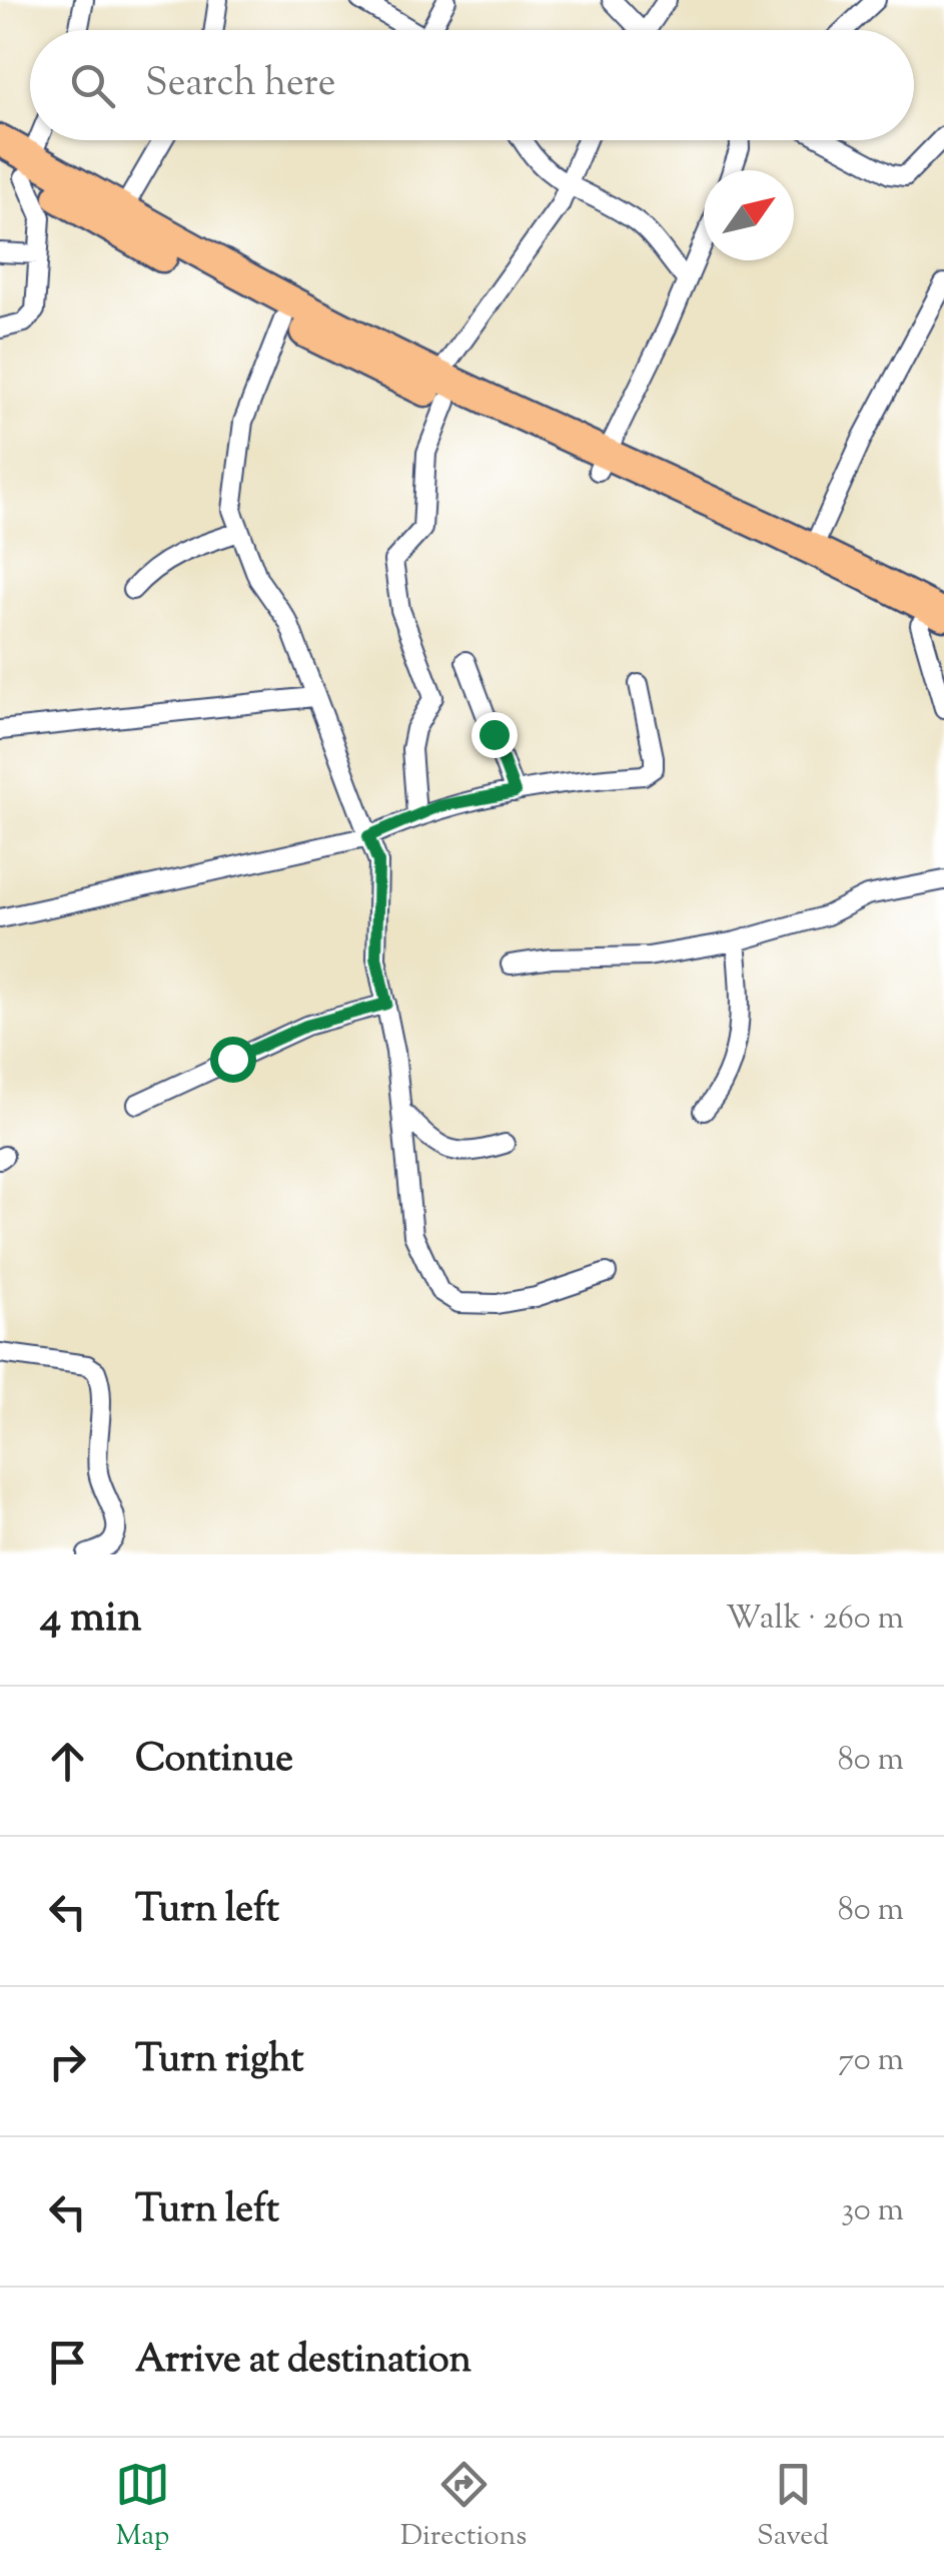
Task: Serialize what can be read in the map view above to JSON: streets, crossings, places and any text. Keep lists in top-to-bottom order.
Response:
{
  "north": "top right",
  "page": {
    "search": "Search here",
    "heading": ["4 min", "Walk · 260 m"],
    "list": [
      ["Continue", "80 m"],
      ["Turn left", "80 m"],
      ["Turn right", "70 m"],
      ["Turn left", "30 m"],
      "Arrive at destination"
    ],
    "nav": ["Map", "Directions", "Saved"]
  }
}
